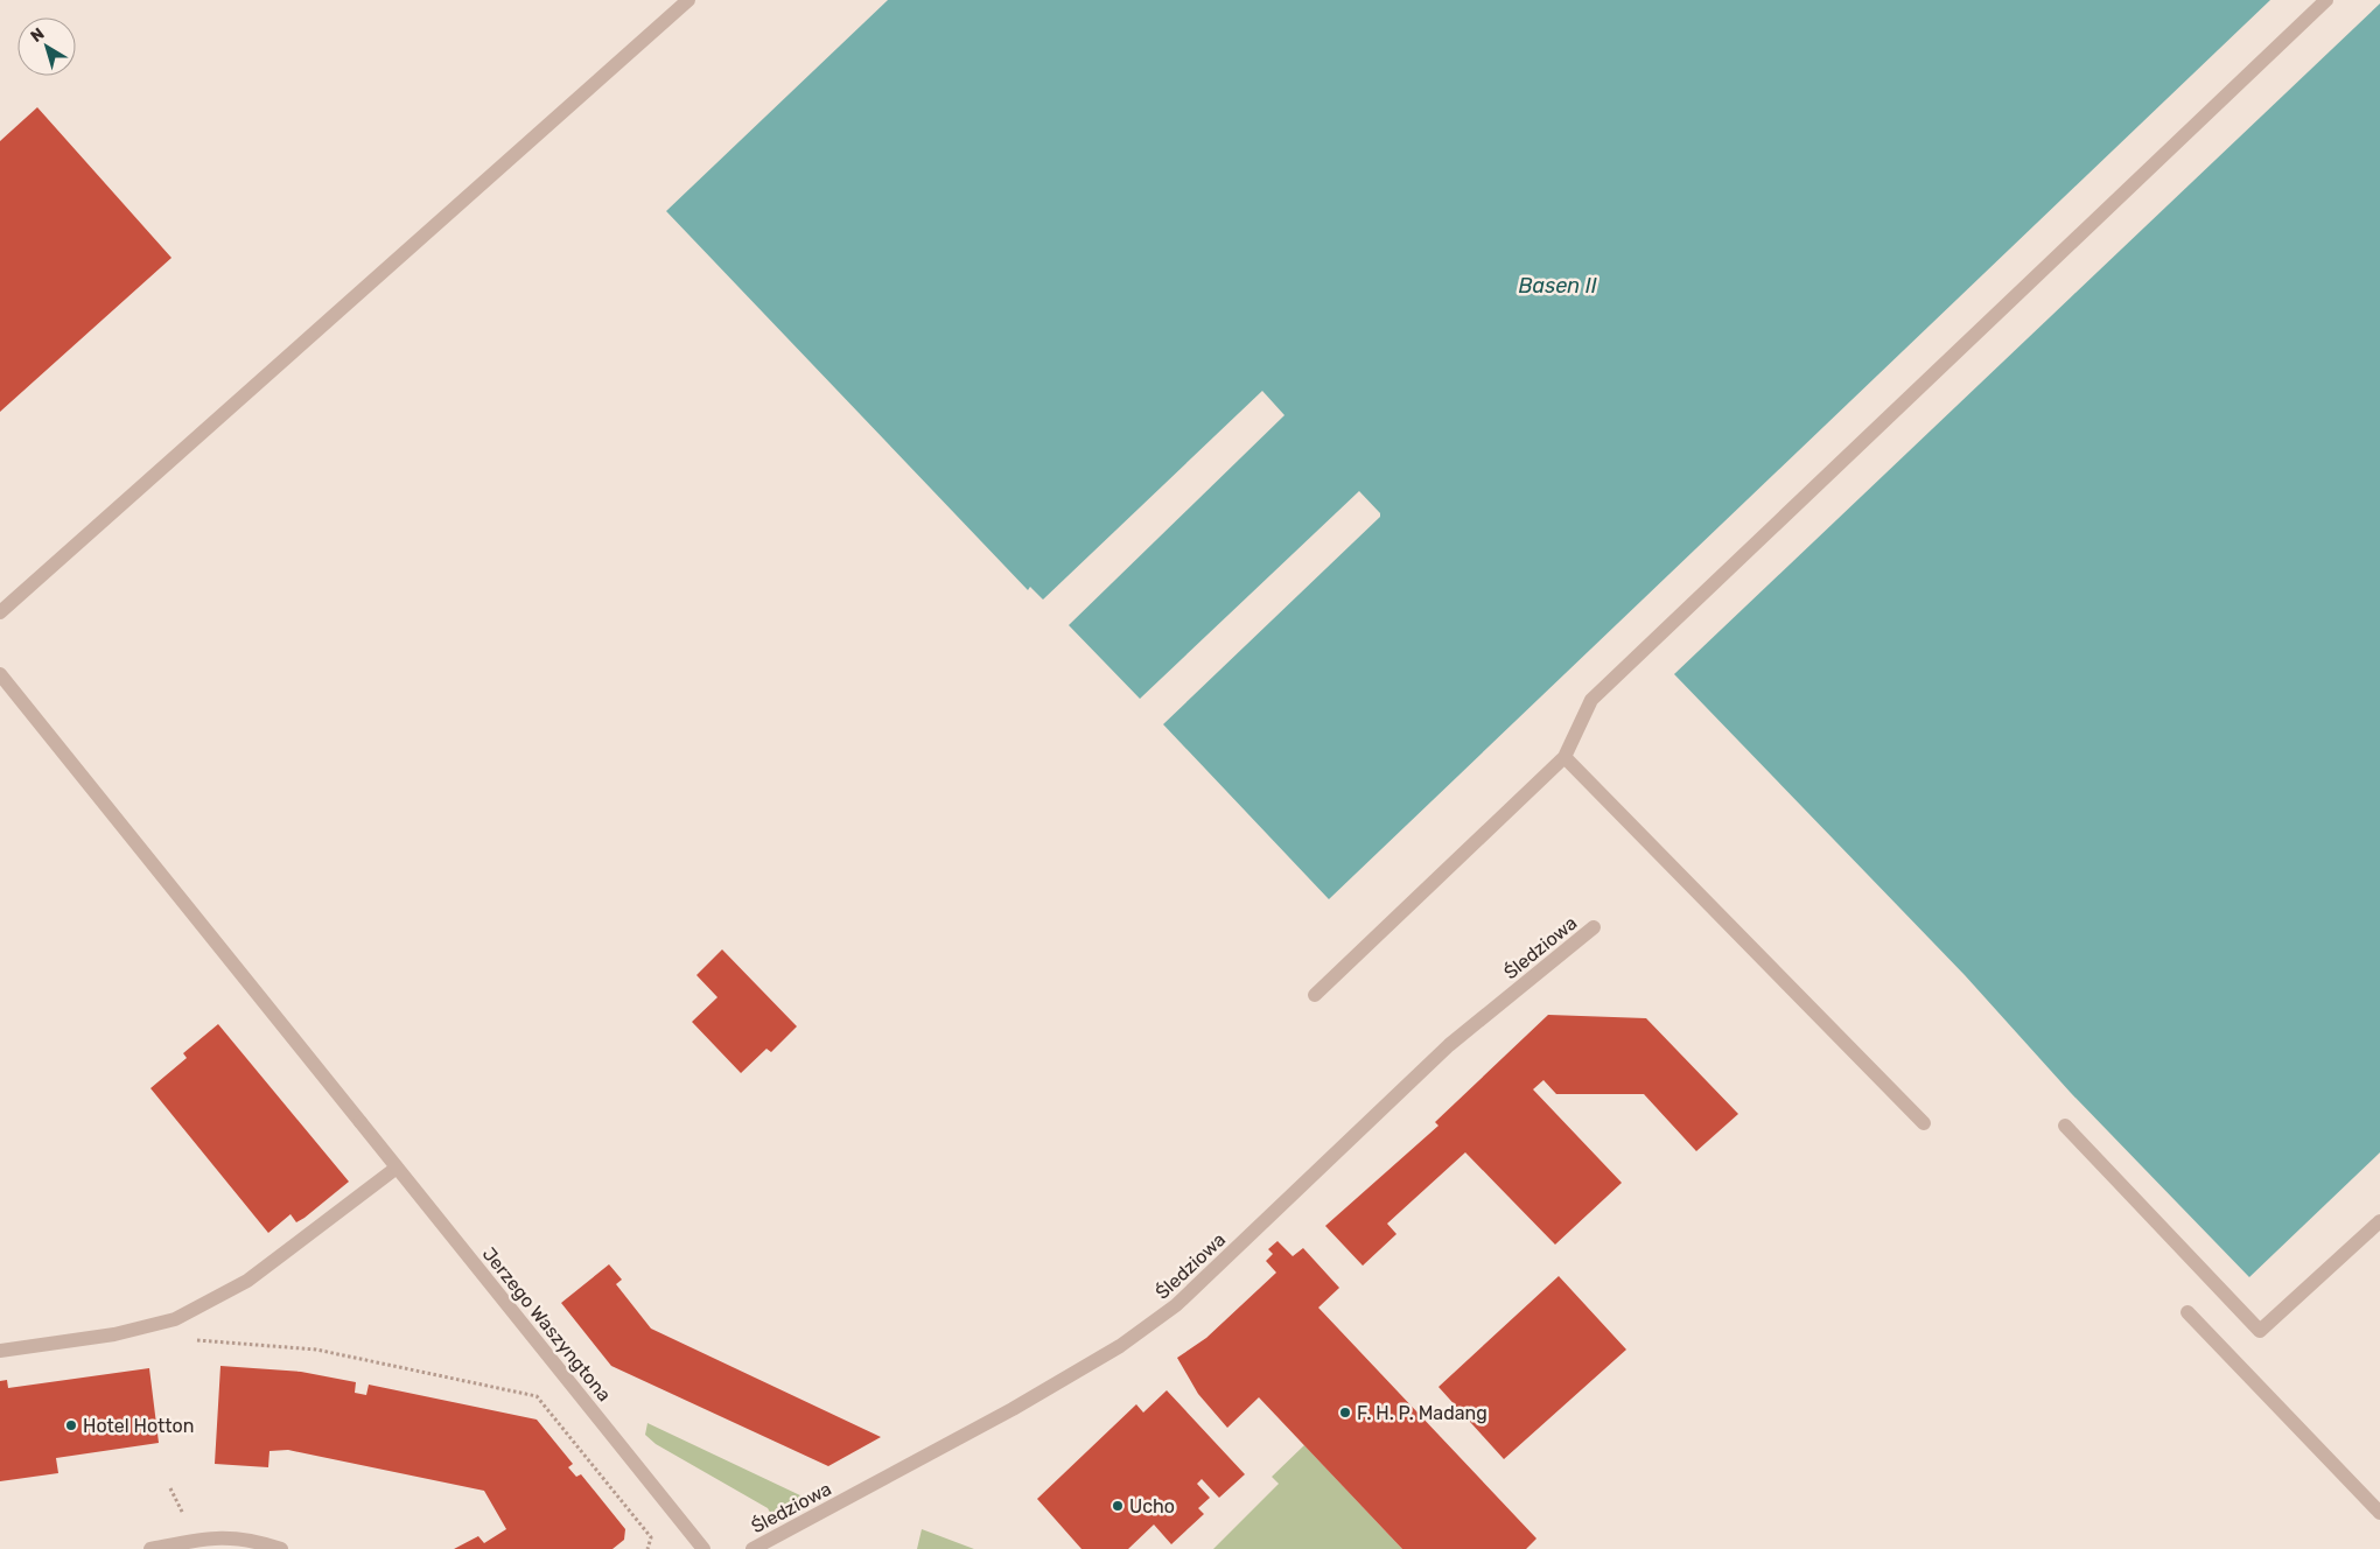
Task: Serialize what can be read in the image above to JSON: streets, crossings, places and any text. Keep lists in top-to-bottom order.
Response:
{
  "streets": {
    "street": ["Śledziowa", "Jerzego Waszyngtona"]
  },
  "water": ["Basen II"],
  "places": ["F. H. P. Madang", "Hotel Hotton", "Ucho"],
  "north": "top left"
}
